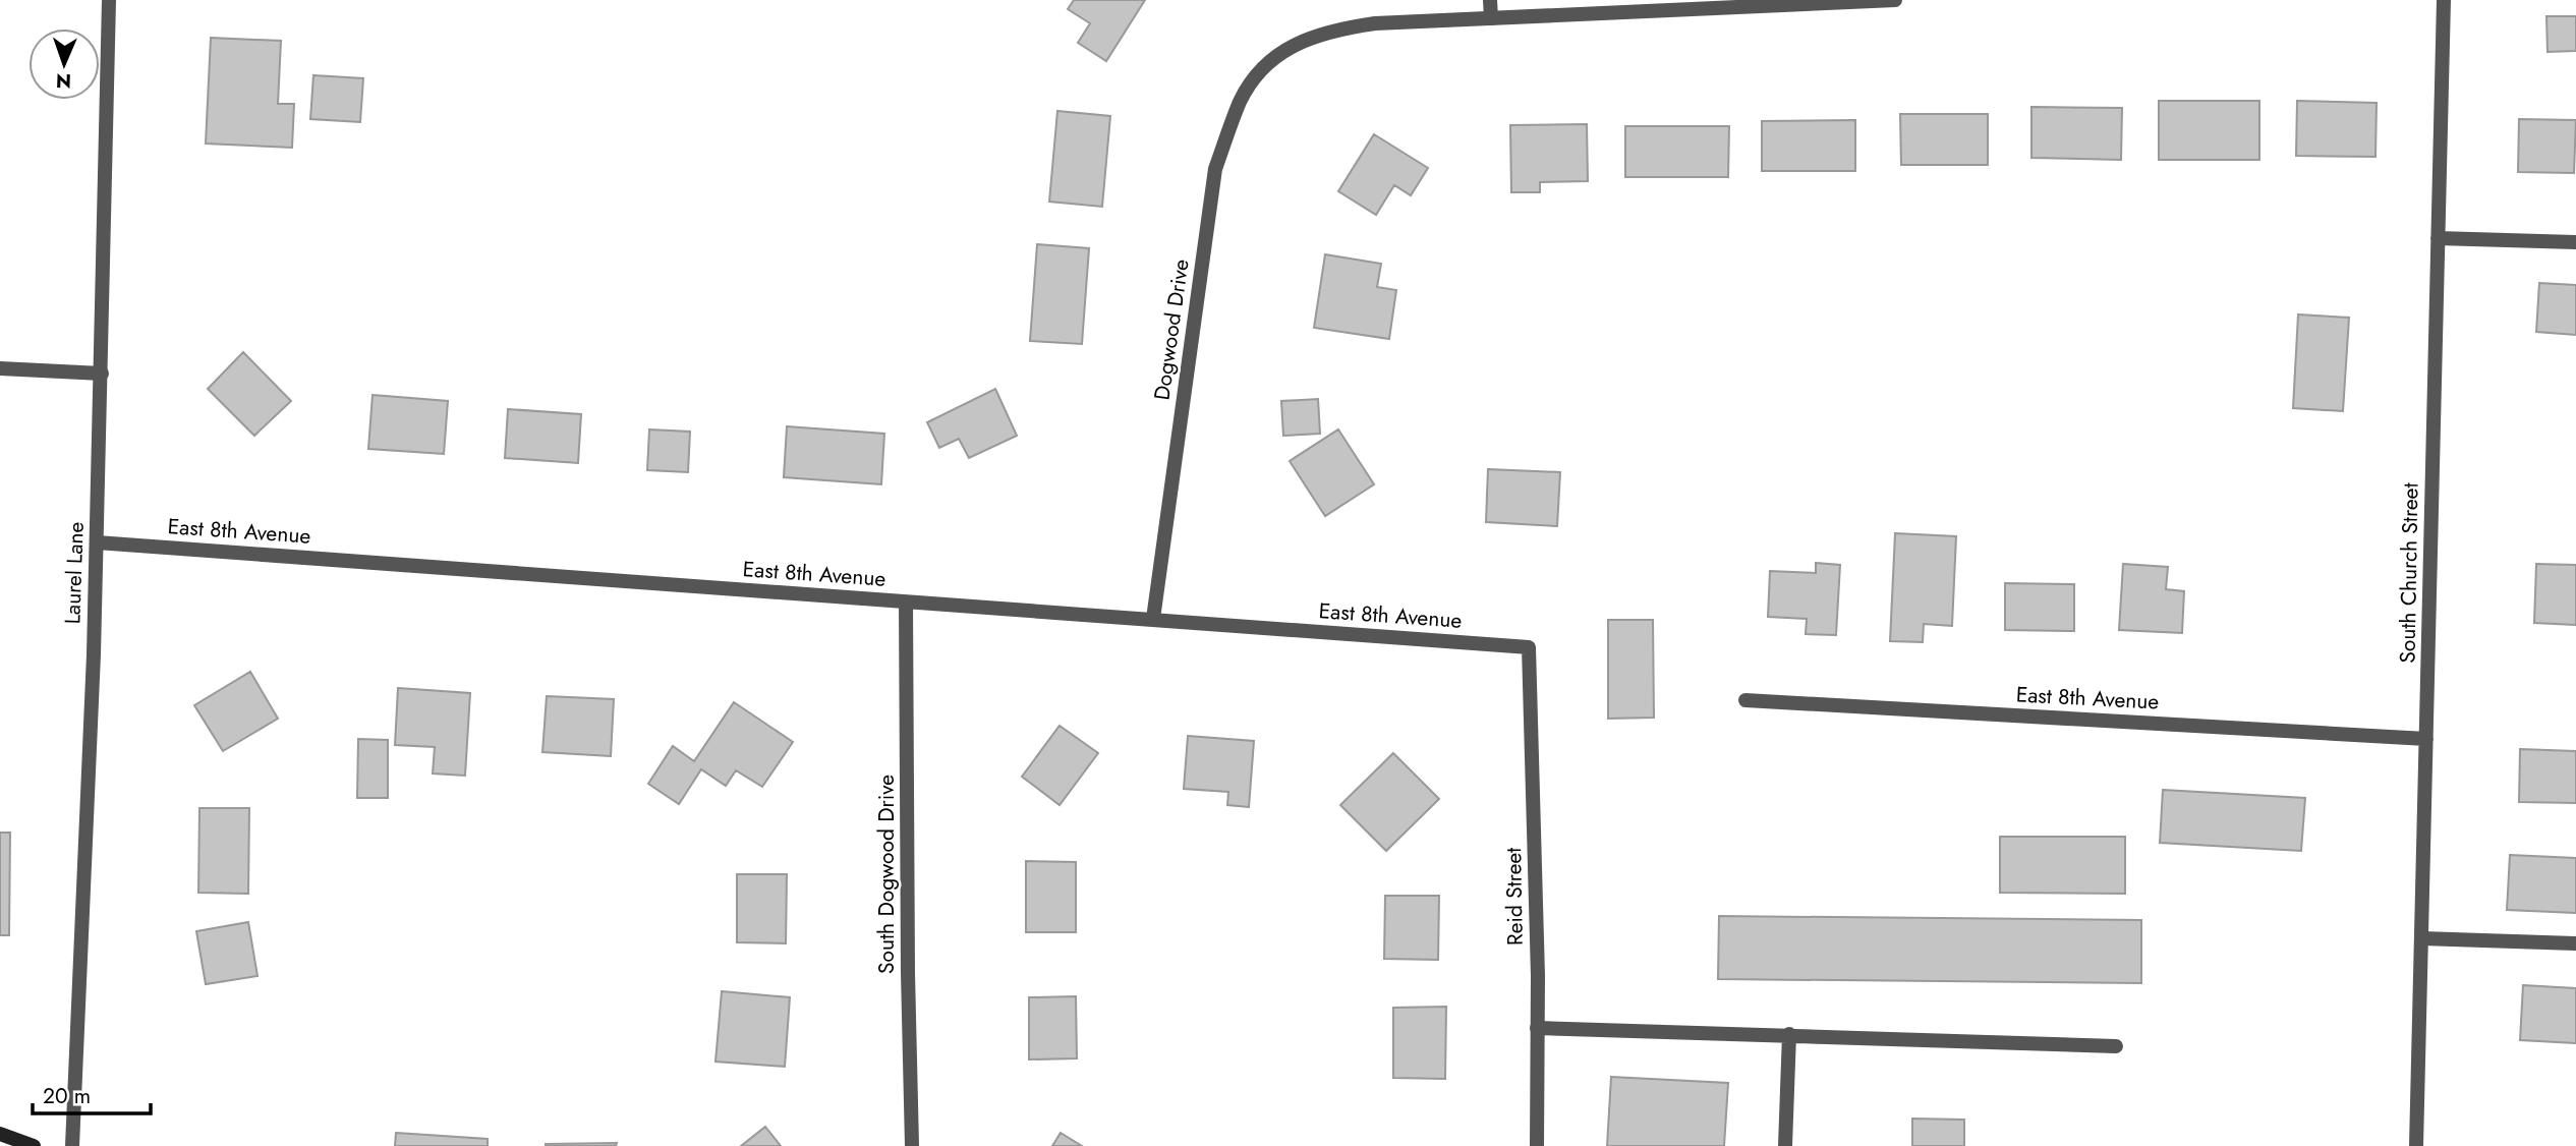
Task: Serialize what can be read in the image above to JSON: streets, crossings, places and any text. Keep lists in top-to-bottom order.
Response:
{
  "streets": {
    "street": [
      "Dogwood Drive",
      "East 8th Avenue",
      "Laurel Lane",
      "South Church Street",
      "South Dogwood Drive",
      "Reid Street"
    ]
  },
  "crossings": [
    ["Dogwood Drive", "East 8th Avenue"],
    ["East 8th Avenue", "Laurel Lane"],
    ["East 8th Avenue", "South Church Street"],
    ["East 8th Avenue", "South Dogwood Drive"],
    ["East 8th Avenue", "Reid Street"]
  ],
  "scale_bar": "20 m",
  "north": "bottom"
}
